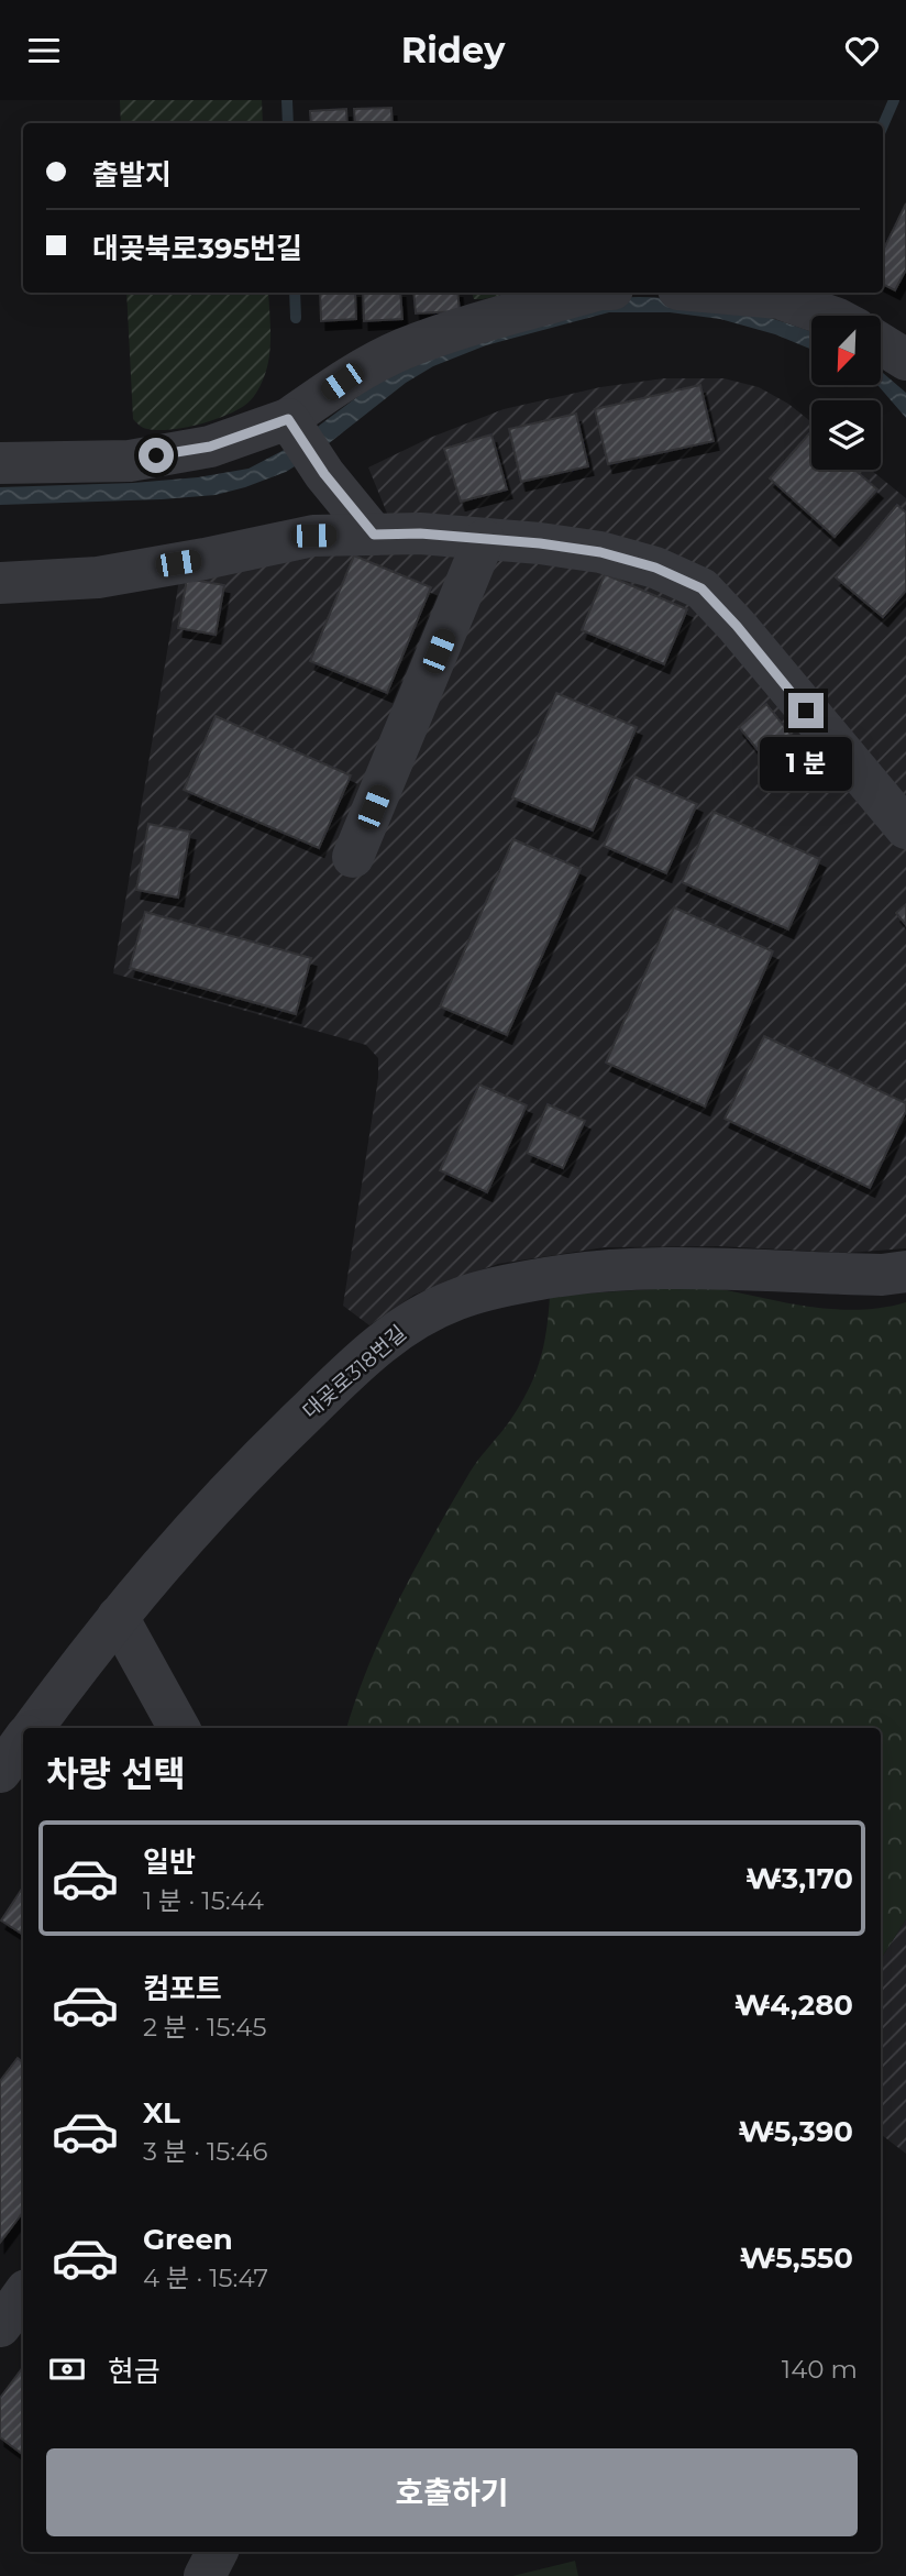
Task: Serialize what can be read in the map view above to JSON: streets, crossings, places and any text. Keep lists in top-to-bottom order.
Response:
{
  "streets": {
    "street": ["대곶로318번길"]
  },
  "north": "bottom left",
  "page": {
    "header": "Ridey",
    "banner": ["출발지", "대곶북로395번길"],
    "bubble": "1 분",
    "heading": "차량 선택",
    "list": [
      {
        "name": "일반",
        "note": "1 분 · 15:44",
        "value": "₩3,170"
      },
      {
        "name": "컴포트",
        "note": "2 분 · 15:45",
        "value": "₩4,280"
      },
      {
        "name": "XL",
        "note": "3 분 · 15:46",
        "value": "₩5,390"
      },
      {
        "name": "Green",
        "note": "4 분 · 15:47",
        "value": "₩5,550"
      }
    ],
    "pay": ["현금", "140 m"],
    "buttons": "호출하기"
  }
}
